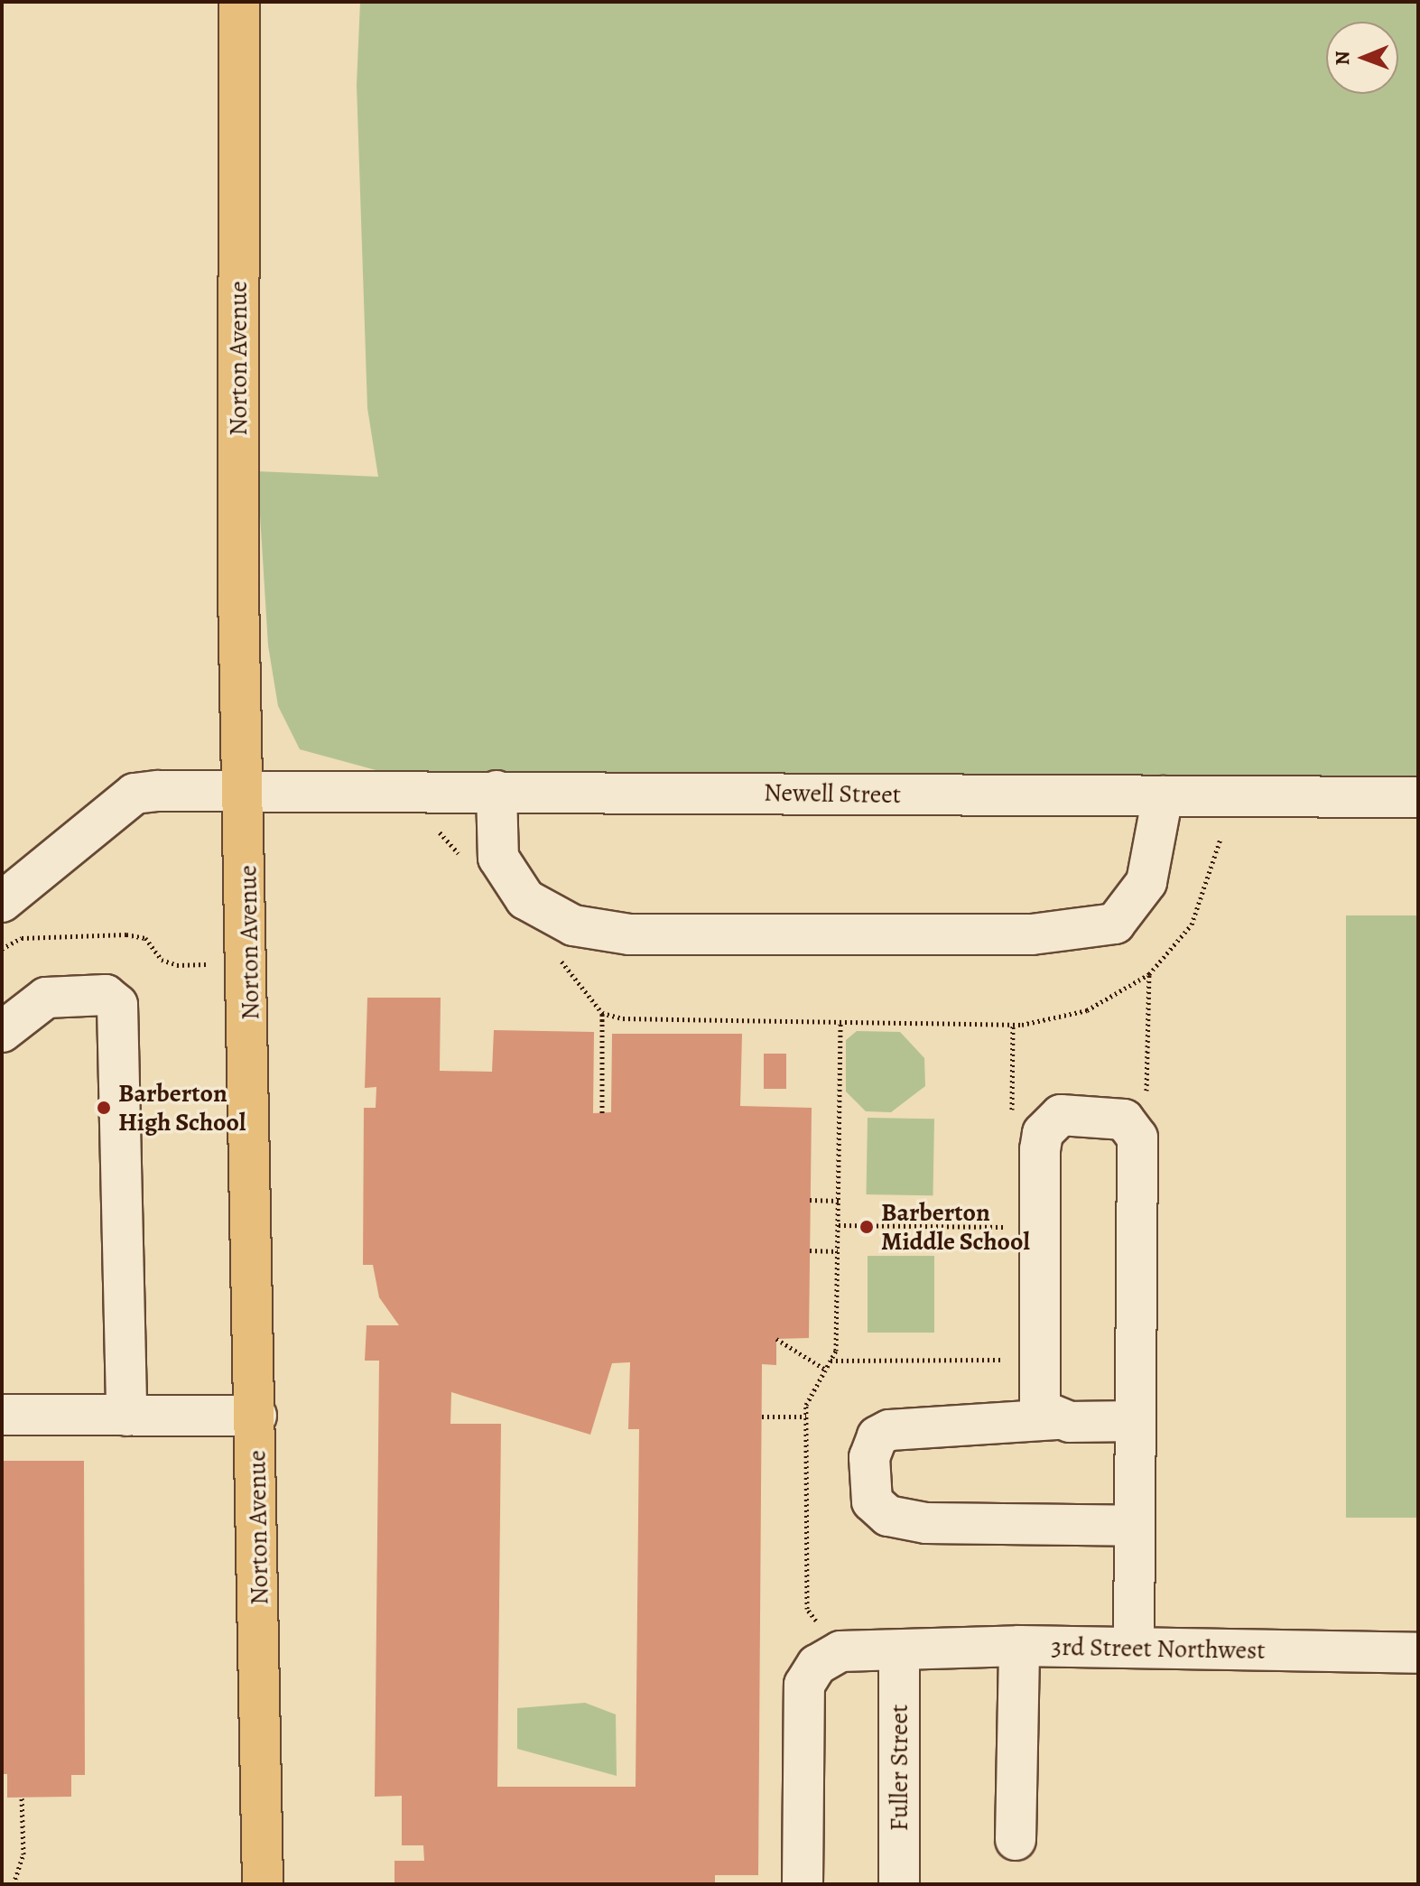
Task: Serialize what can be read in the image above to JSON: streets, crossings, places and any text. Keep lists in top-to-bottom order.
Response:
{
  "streets": {
    "main road": ["Norton Avenue"],
    "street": ["Newell Street", "3rd Street Northwest", "Fuller Street"]
  },
  "crossings": [
    ["Norton Avenue", "Newell Street"],
    ["3rd Street Northwest", "Fuller Street"]
  ],
  "places": ["Barberton High School", "Barberton Middle School"],
  "north": "left"
}
